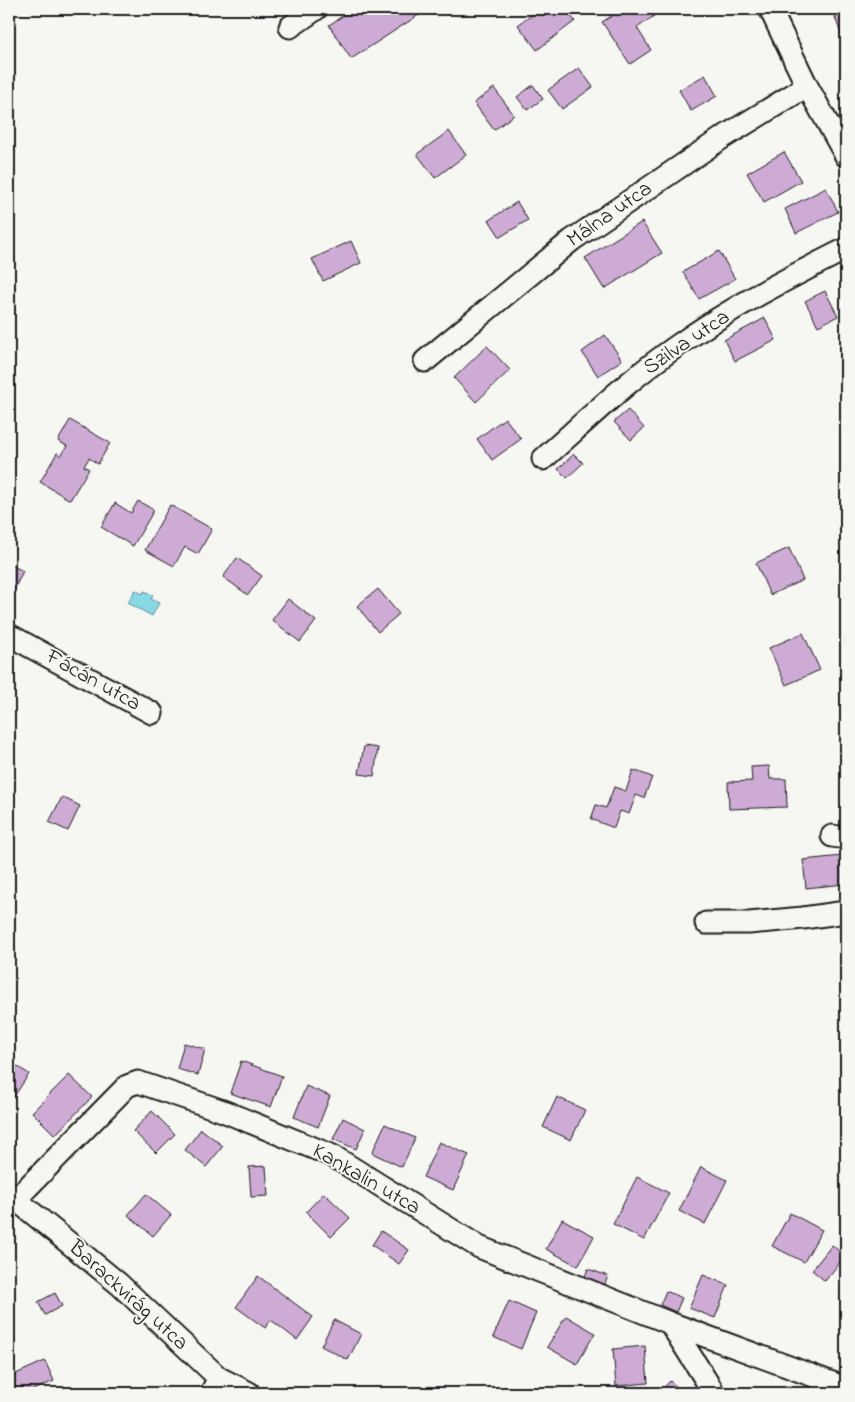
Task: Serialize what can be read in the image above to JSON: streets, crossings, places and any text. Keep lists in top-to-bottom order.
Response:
{
  "streets": {
    "street": [
      "Málna utca",
      "Szilva utca",
      "Fácán utca",
      "Kankalin utca",
      "Barackvirág utca"
    ]
  },
  "crossings": [
    ["Kankalin utca", "Barackvirág utca"]
  ]
}
